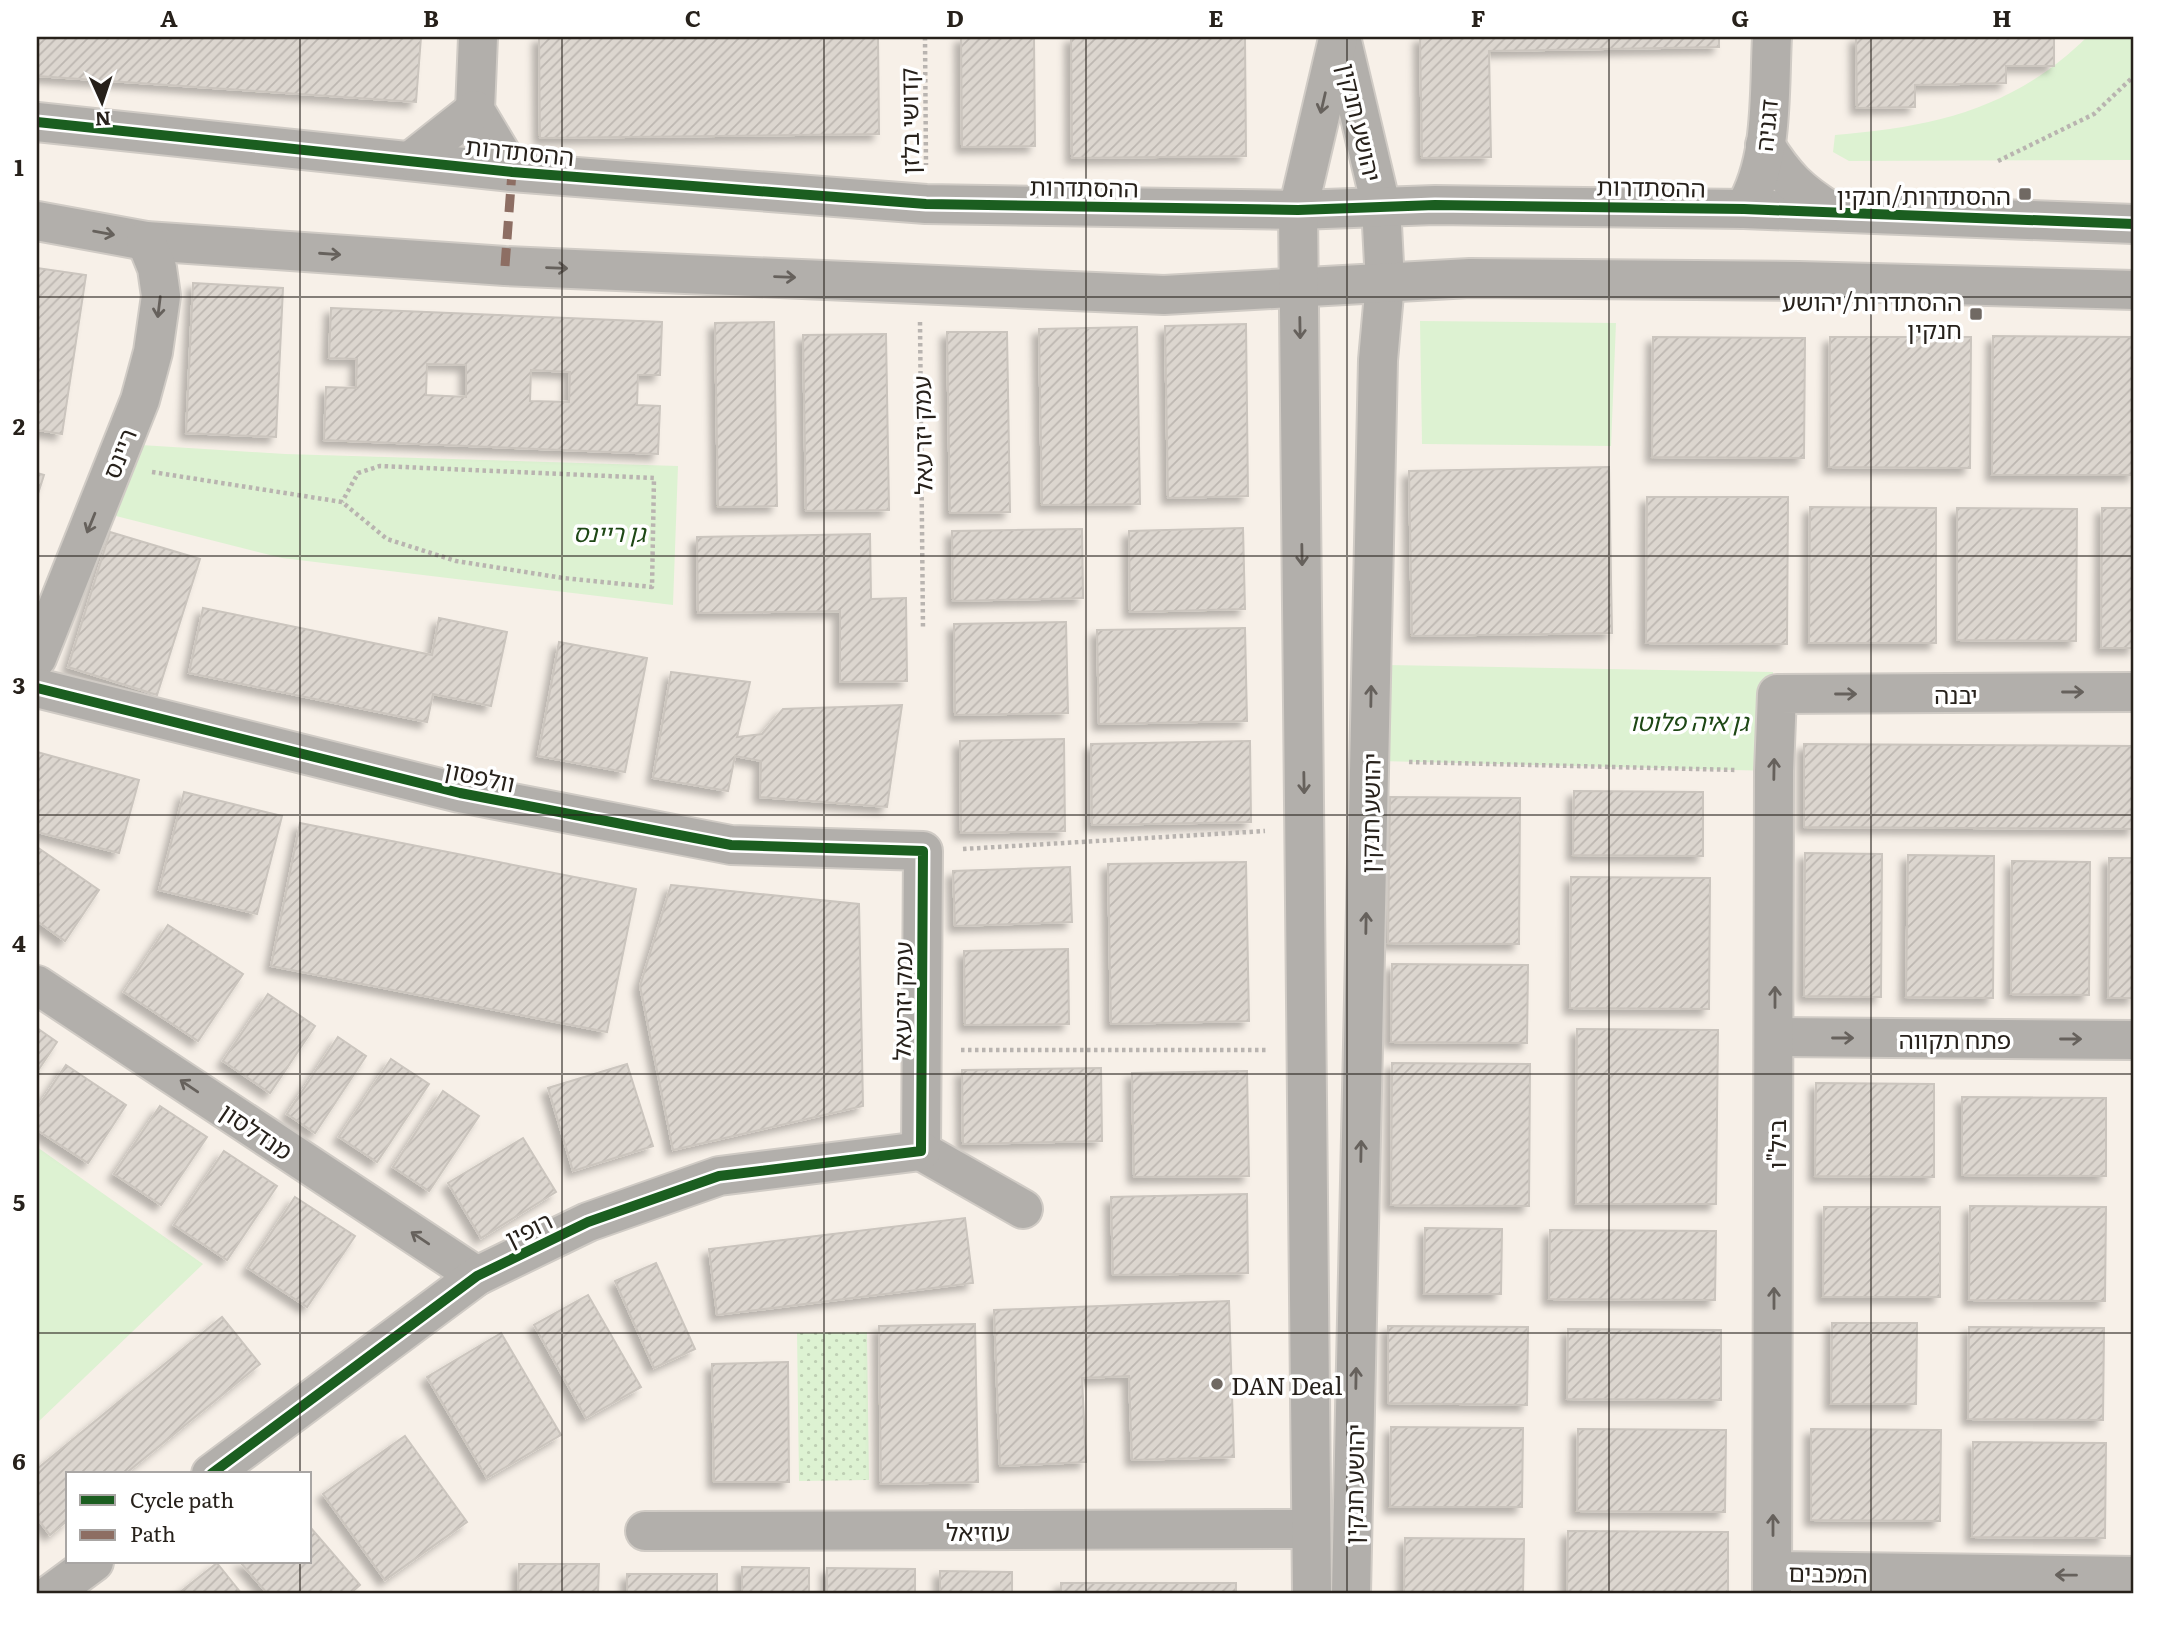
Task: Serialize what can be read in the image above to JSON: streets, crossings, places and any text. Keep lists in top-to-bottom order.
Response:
{
  "streets": {
    "street": [
      "יהושע חנקין",
      "דגניה",
      "ההסתדרות",
      "עמק יזרעאל",
      "ריינס",
      "יבנה",
      "וולפסון",
      "פתח תקווה",
      "מנדלסון",
      "ביל\"ו",
      "רופין",
      "עוזיאל",
      "המכבים"
    ],
    "path": ["קדושי בלזן"]
  },
  "crossings": [
    ["קדושי בלזן", "ההסתדרות"],
    ["יהושע חנקין", "ההסתדרות"],
    ["יהושע חנקין", "עוזיאל"],
    ["דגניה", "ההסתדרות"],
    ["עמק יזרעאל", "וולפסון"],
    ["עמק יזרעאל", "רופין"],
    ["יבנה", "ביל\"ו"],
    ["פתח תקווה", "ביל\"ו"],
    ["מנדלסון", "רופין"],
    ["ביל\"ו", "המכבים"]
  ],
  "one_way": [
    "ריינס",
    "יבנה",
    "פתח תקווה",
    "מנדלסון",
    "ביל\"ו",
    "המכבים"
  ],
  "parks": ["גן ריינס", "גן איה פלוטו"],
  "places": {
    "transit": ["ההסתדרות/חנקין", "ההסתדרות/יהושע חנקין"],
    "other": ["DAN Deal"]
  },
  "legend": ["Cycle path", "Path"],
  "north": "bottom",
  "grid": {
    "columns": [
      "A",
      "B",
      "C",
      "D",
      "E",
      "F",
      "G",
      "H"
    ],
    "rows": [
      "1",
      "2",
      "3",
      "4",
      "5",
      "6"
    ]
  }
}
